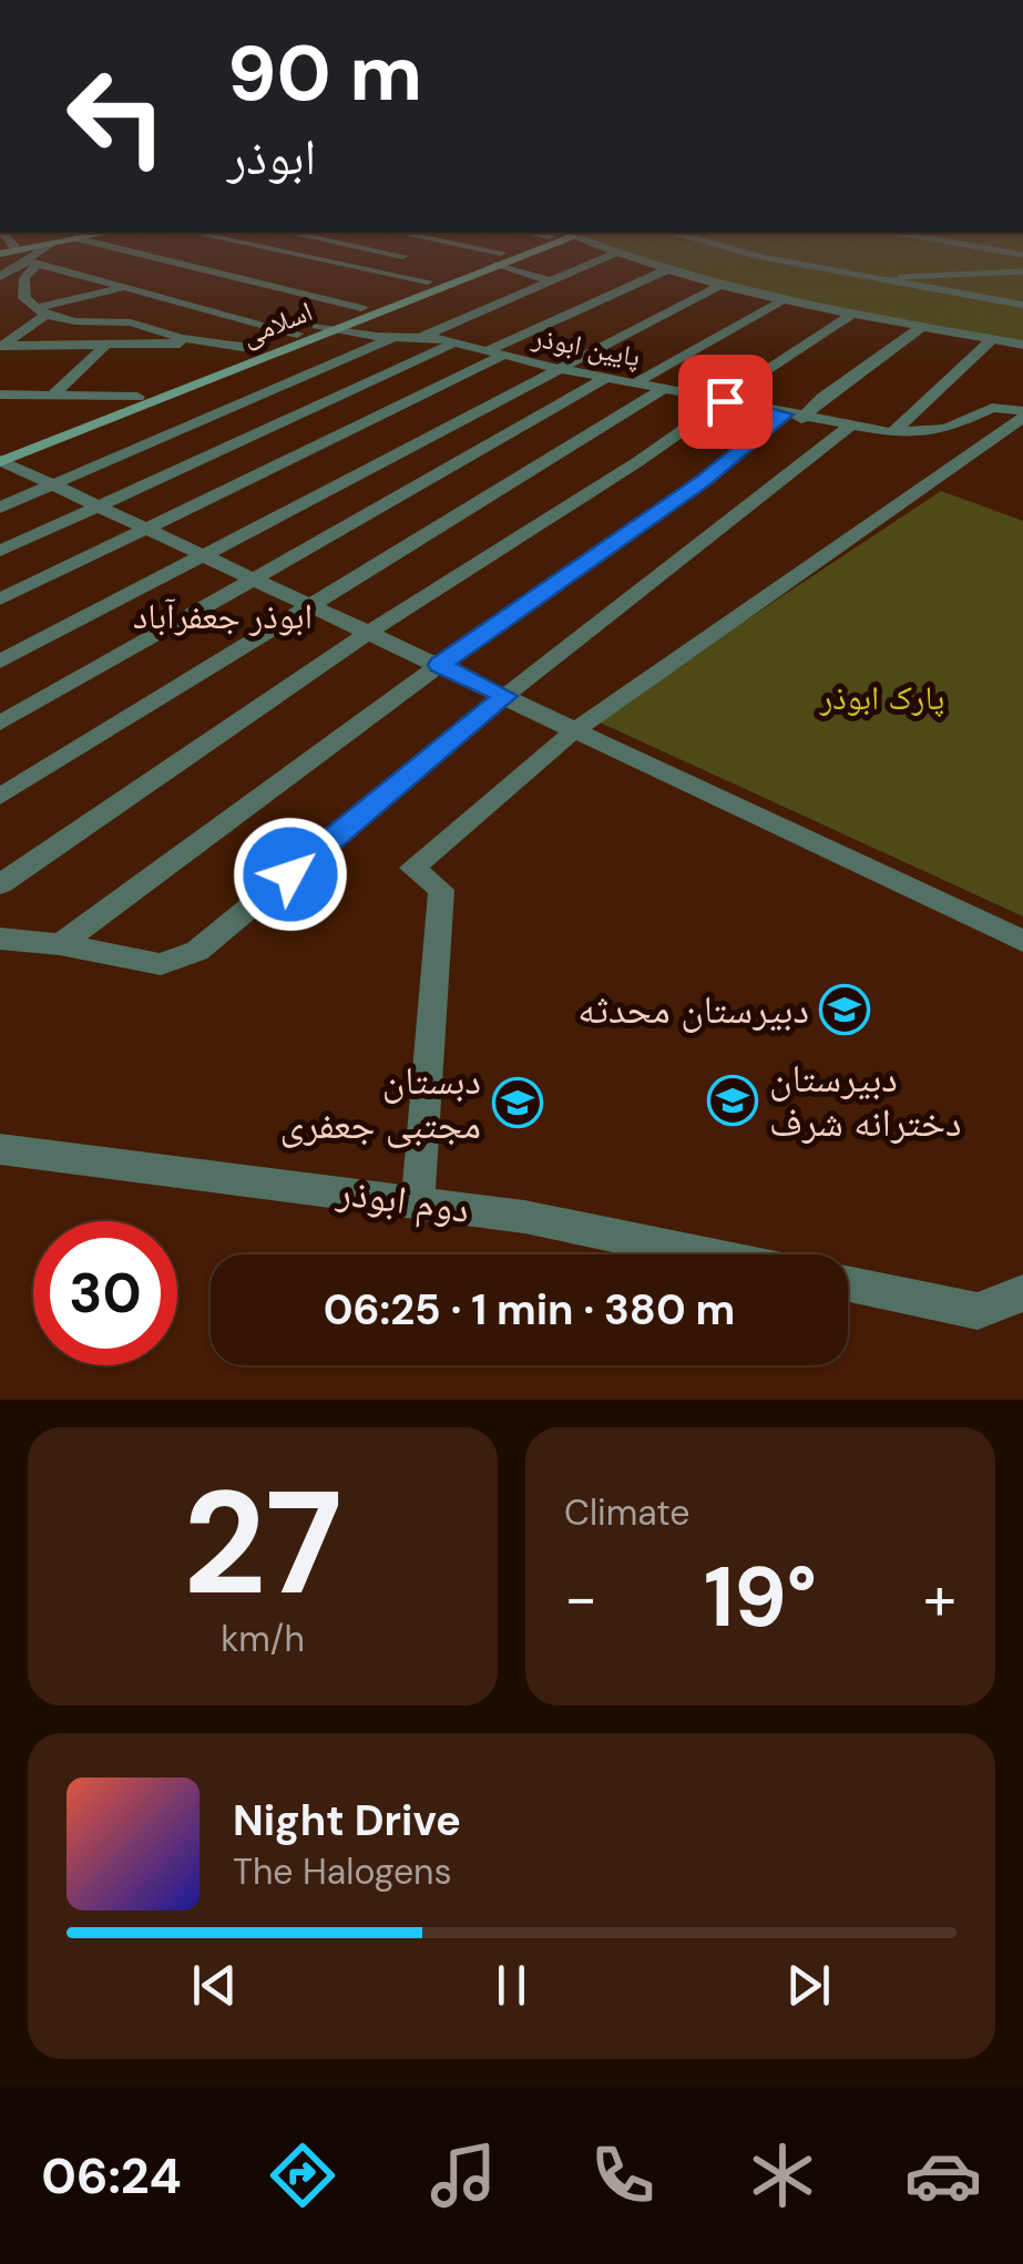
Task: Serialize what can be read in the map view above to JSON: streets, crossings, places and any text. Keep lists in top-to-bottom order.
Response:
{
  "streets": {
    "street": ["اسلامی", "پایین ابوذر", "دوم ابوذر"]
  },
  "crossings": [
    ["اسلامی", "پایین ابوذر"]
  ],
  "districts": ["ابوذر جعفرآباد"],
  "parks": ["پارک ابوذر"],
  "places": {
    "school or university": ["دبیرستان محدثه", "دبیرستان دخترانه شرف", "دبستان مجتبی جعفری"]
  },
  "page": {
    "turn": ["90 m", "ابوذر"],
    "limit": "30",
    "trip": "06:25 · 1 min · 380 m",
    "tile": [
      ["27", "km/h"],
      "Climate"
    ],
    "heat": ["−", "19°", "+"],
    "song": ["Night Drive", "The Halogens"],
    "tabs": "06:24"
  }
}
